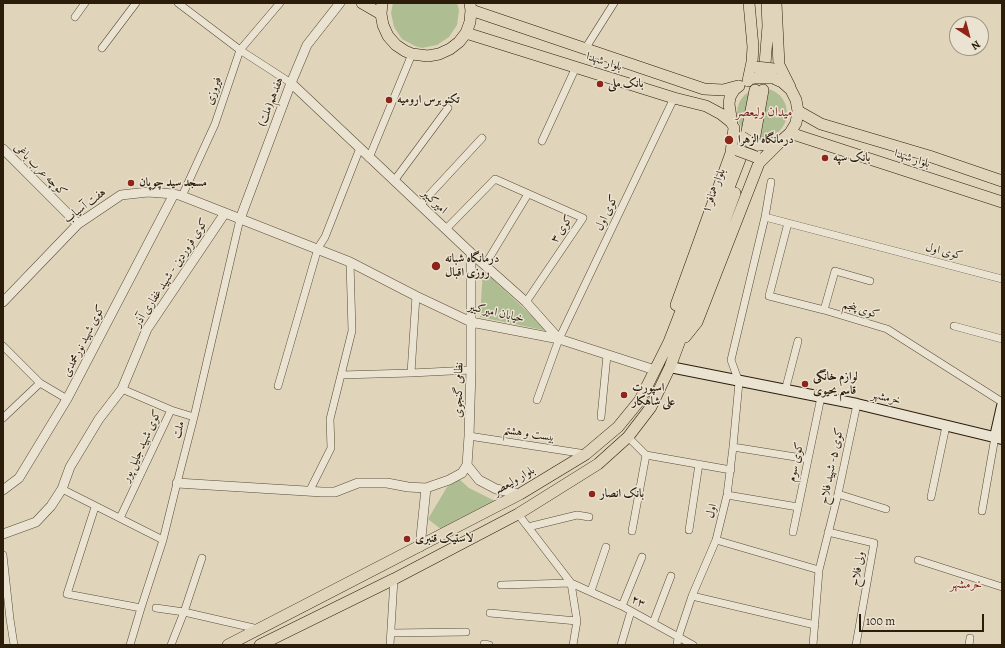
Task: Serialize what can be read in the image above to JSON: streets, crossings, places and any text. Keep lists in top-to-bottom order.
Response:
{
  "streets": {
    "main road": [
      "بلوار شهدا",
      "بلوار همافر ۱",
      "خرمشهر",
      "بلوار ولیعصر"
    ],
    "street": [
      "فیروزی",
      "هفدهم(ملت)",
      "کوچه عرب باغی",
      "امیرکبیر",
      "هفت آسیاب",
      "کوی اول",
      "کوی ۳",
      "کوی فروردین - شهید غفاری آذر",
      "کوی پنجم",
      "خیابان امیرکبیر",
      "کوی شهید نورمحمدی",
      "نظامی گنجوی",
      "ملت",
      "بیست و هشتم",
      "کوی شهید جلیل پور",
      "کوی سوم",
      "کوی ۵- شهید فلاح",
      "اول",
      "ولی فلاح",
      "۲۳"
    ]
  },
  "crossings": [
    ["بلوار شهدا", "کوی اول"],
    ["فیروزی", "هفت آسیاب"],
    ["فیروزی", "کوی شهید نورمحمدی"],
    ["هفدهم(ملت)", "امیرکبیر"],
    ["هفدهم(ملت)", "هفت آسیاب"],
    ["هفدهم(ملت)", "ملت"],
    ["کوچه عرب باغی", "هفت آسیاب"],
    ["بلوار همافر ۱", "بلوار ولیعصر"],
    ["امیرکبیر", "کوی اول"],
    ["امیرکبیر", "کوی ۳"],
    ["امیرکبیر", "خیابان امیرکبیر"],
    ["امیرکبیر", "نظامی گنجوی"],
    ["هفت آسیاب", "کوی فروردین - شهید غفاری آذر"],
    ["هفت آسیاب", "خیابان امیرکبیر"],
    ["هفت آسیاب", "کوی شهید نورمحمدی"],
    ["هفت آسیاب", "ملت"],
    ["کوی اول", "کوی پنجم"],
    ["کوی اول", "خیابان امیرکبیر"],
    ["کوی فروردین - شهید غفاری آذر", "کوی شهید جلیل پور"],
    ["خیابان امیرکبیر", "نظامی گنجوی"],
    ["خیابان امیرکبیر", "بلوار ولیعصر"],
    ["نظامی گنجوی", "بیست و هشتم"],
    ["خرمشهر", "کوی سوم"],
    ["خرمشهر", "کوی ۵- شهید فلاح"],
    ["خرمشهر", "بلوار ولیعصر"],
    ["خرمشهر", "اول"],
    ["بیست و هشتم", "بلوار ولیعصر"],
    ["کوی ۵- شهید فلاح", "ولی فلاح"],
    ["اول", "۲۳"]
  ],
  "districts": ["میدان ولیعصر", "خرمشهر"],
  "places": [
    "بانک ملی",
    "تکنو برس ارومیه",
    "درمانگاه الزهرا",
    "بانک سپه",
    "مسجد سید چوپان",
    "درمانگاه شبانه روزی اقبال",
    "لوازم خانگی قاسم یحیوی",
    "اسپورت علی شاهکار",
    "بانک انصار",
    "لاستیک قنبری"
  ],
  "scale_bar": "100 m",
  "north": "bottom right"
}
